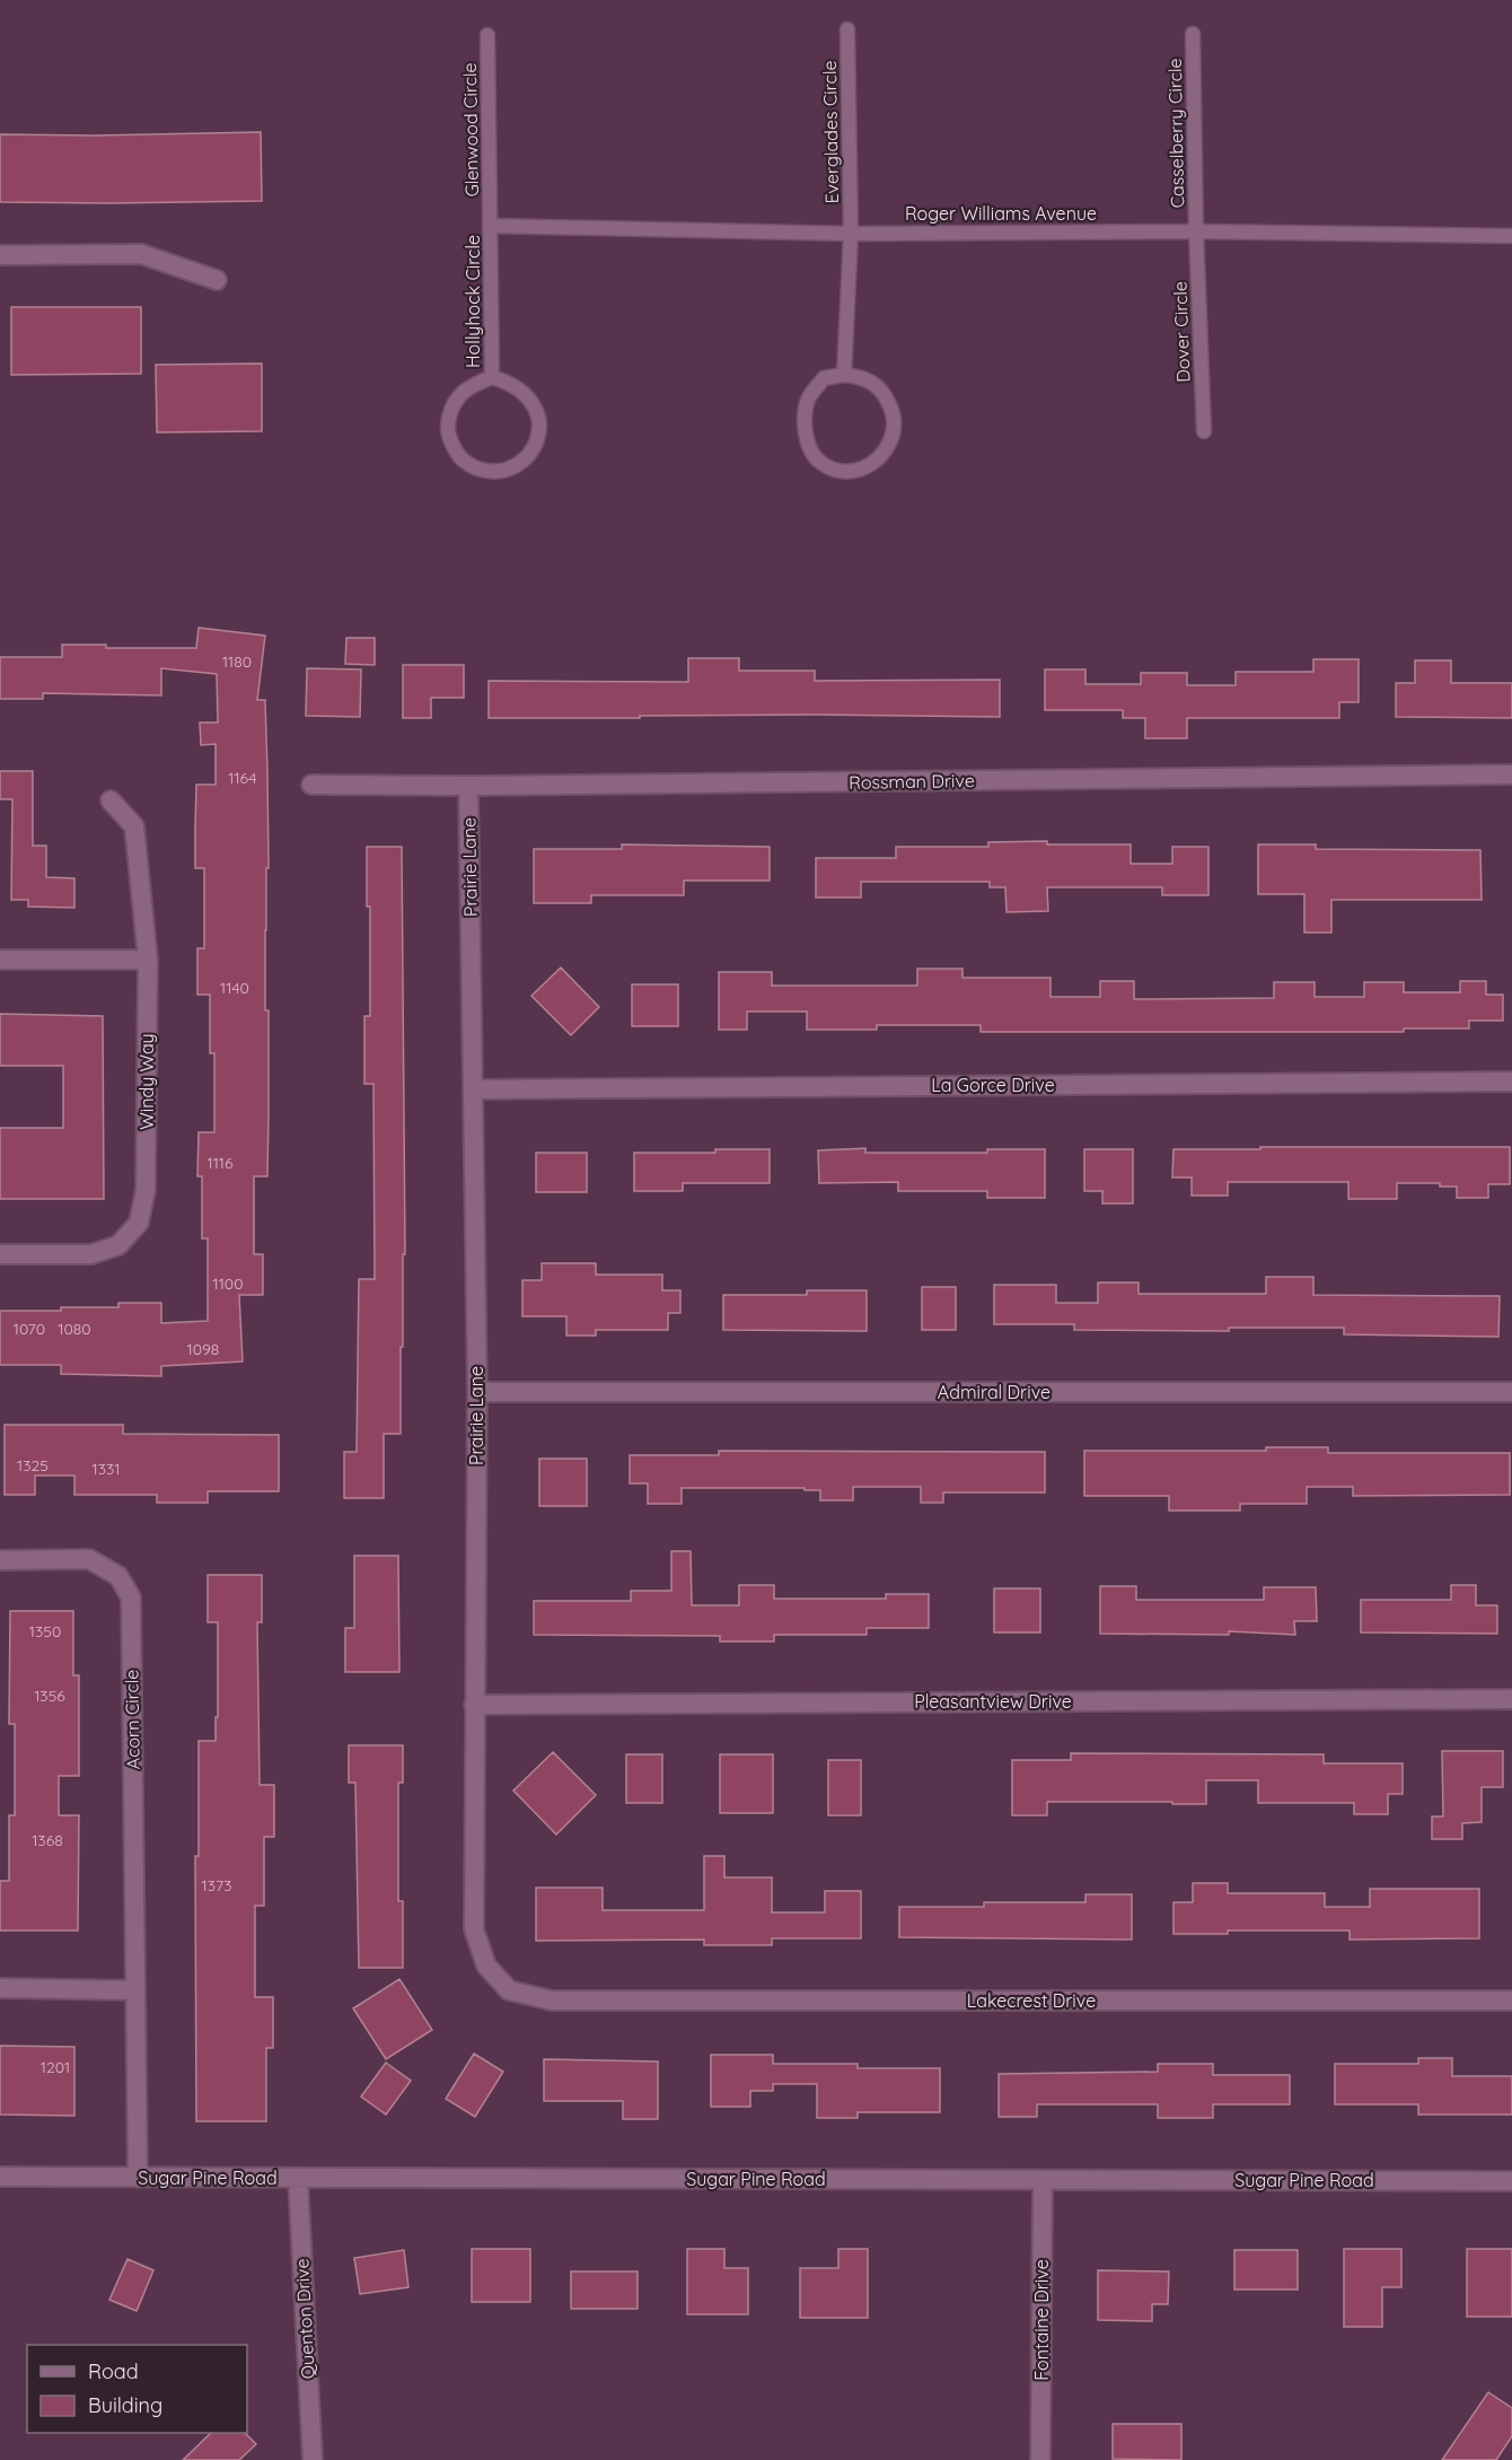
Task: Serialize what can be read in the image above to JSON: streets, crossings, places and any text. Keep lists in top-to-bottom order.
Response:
{
  "streets": {
    "street": [
      "Rossman Drive",
      "Prairie Lane",
      "Windy Way",
      "La Gorce Drive",
      "Admiral Drive",
      "Pleasantview Drive",
      "Acorn Circle",
      "Lakecrest Drive",
      "Sugar Pine Road",
      "Quenton Drive",
      "Fontaine Drive"
    ],
    "lane": [
      "Glenwood Circle",
      "Everglades Circle",
      "Casselberry Circle",
      "Roger Williams Avenue",
      "Hollyhock Circle",
      "Dover Circle"
    ]
  },
  "crossings": [
    ["Glenwood Circle", "Roger Williams Avenue"],
    ["Glenwood Circle", "Hollyhock Circle"],
    ["Everglades Circle", "Roger Williams Avenue"],
    ["Casselberry Circle", "Roger Williams Avenue"],
    ["Casselberry Circle", "Dover Circle"],
    ["Roger Williams Avenue", "Hollyhock Circle"],
    ["Roger Williams Avenue", "Dover Circle"],
    ["Rossman Drive", "Prairie Lane"],
    ["Prairie Lane", "La Gorce Drive"],
    ["Prairie Lane", "Admiral Drive"],
    ["Prairie Lane", "Pleasantview Drive"],
    ["Prairie Lane", "Lakecrest Drive"],
    ["Acorn Circle", "Sugar Pine Road"],
    ["Sugar Pine Road", "Quenton Drive"],
    ["Sugar Pine Road", "Fontaine Drive"]
  ],
  "house_numbers": [
    "1180",
    "1164",
    "1140",
    "1116",
    "1100",
    "1070",
    "1080",
    "1098",
    "1325",
    "1331",
    "1350",
    "1356",
    "1368",
    "1373",
    "1201"
  ],
  "legend": ["Road", "Building"]
}
